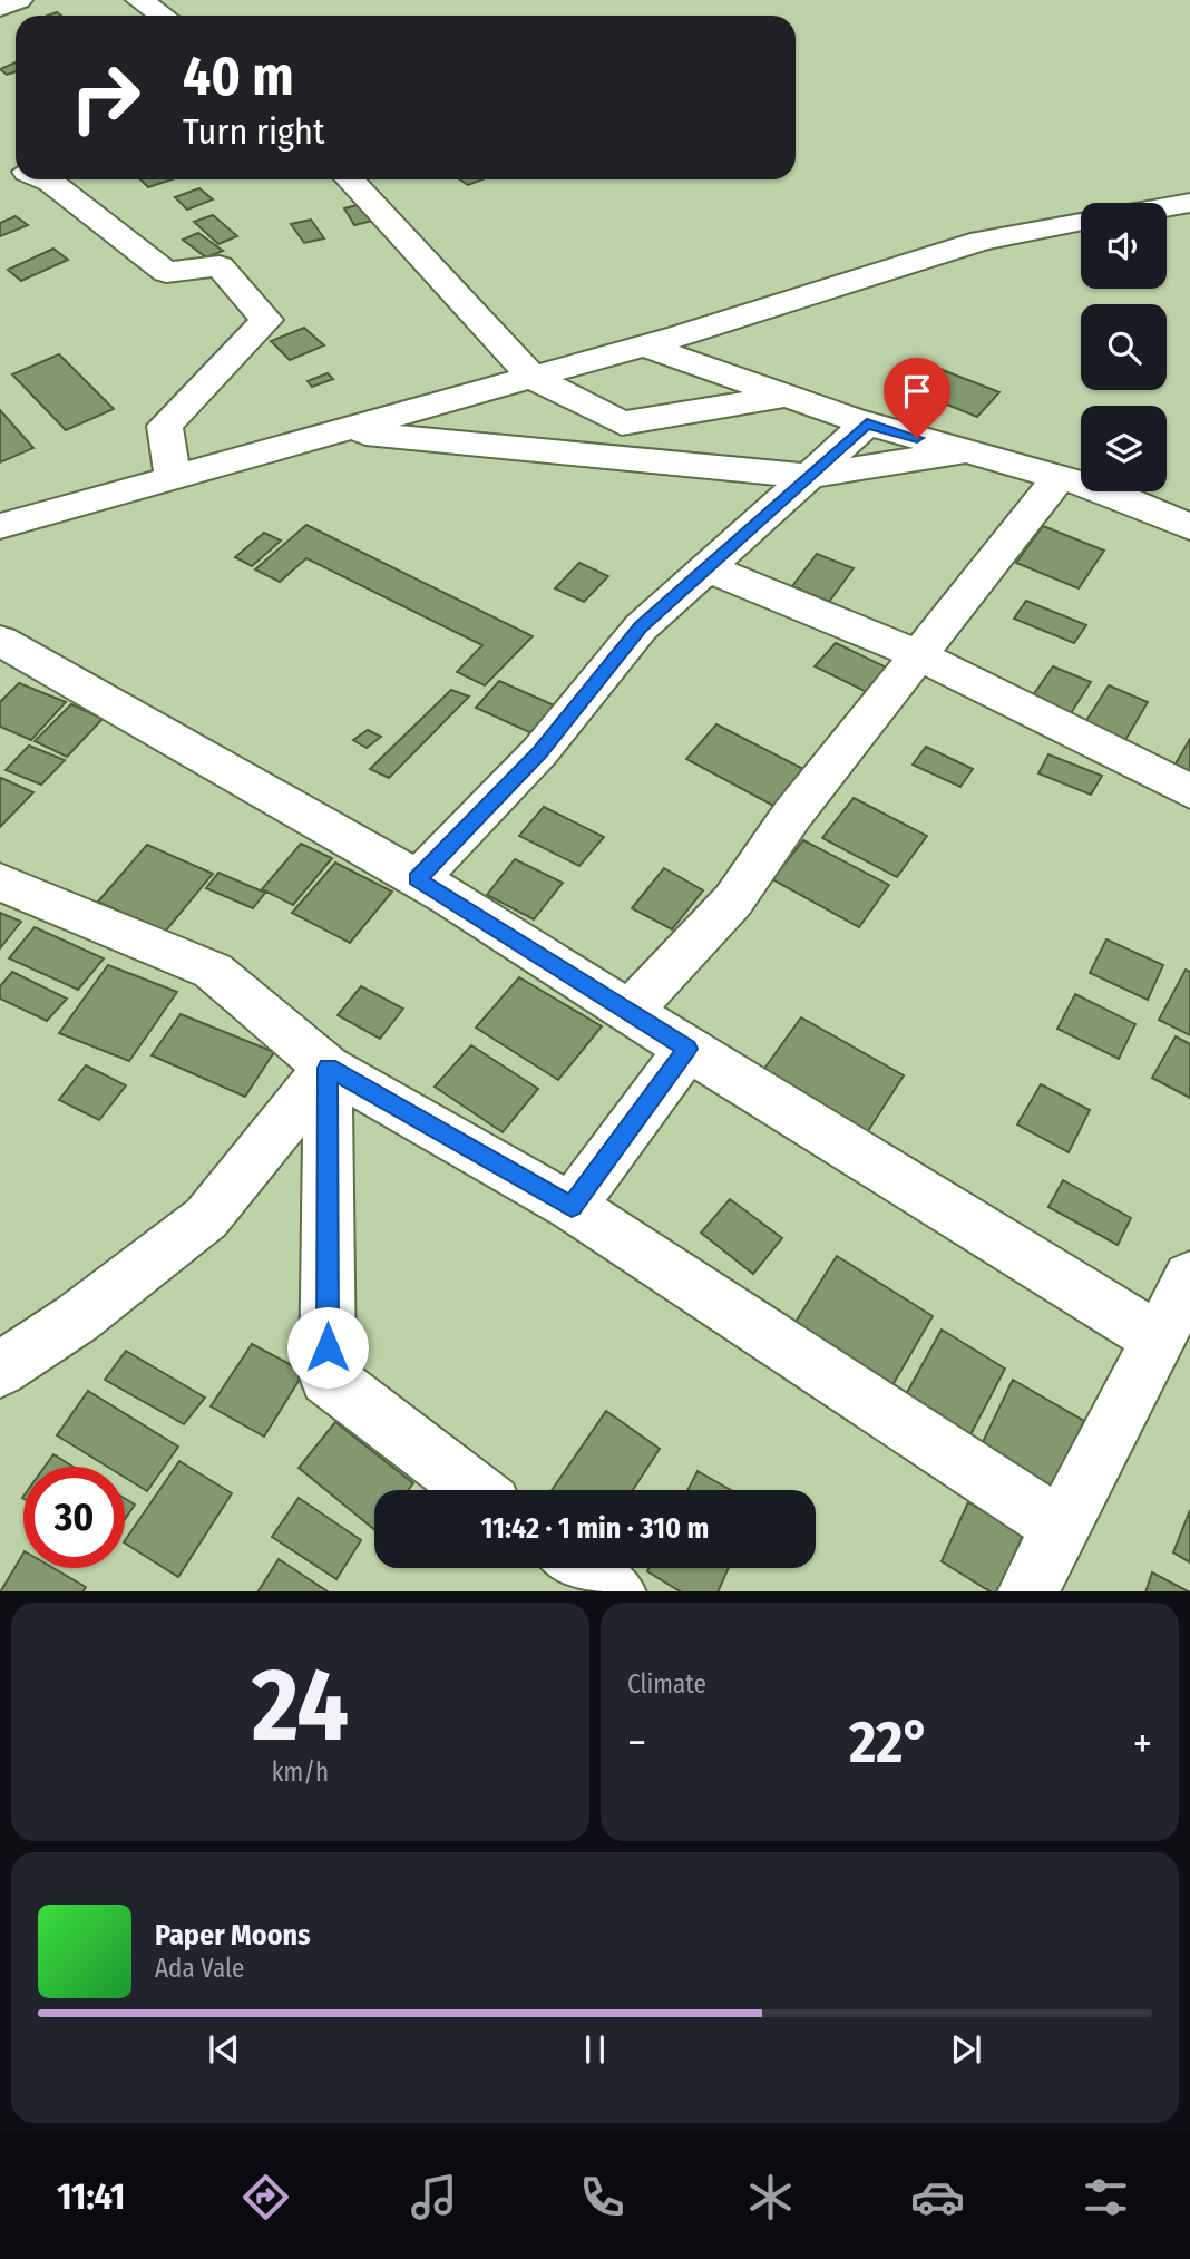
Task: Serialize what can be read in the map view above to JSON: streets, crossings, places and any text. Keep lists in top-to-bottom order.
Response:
{
  "page": {
    "turn": ["40 m", "Turn right"],
    "limit": "30",
    "trip": "11:42 · 1 min · 310 m",
    "tile": [
      ["24", "km/h"],
      "Climate"
    ],
    "heat": ["−", "22°", "+"],
    "song": ["Paper Moons", "Ada Vale"],
    "tabs": "11:41"
  }
}
